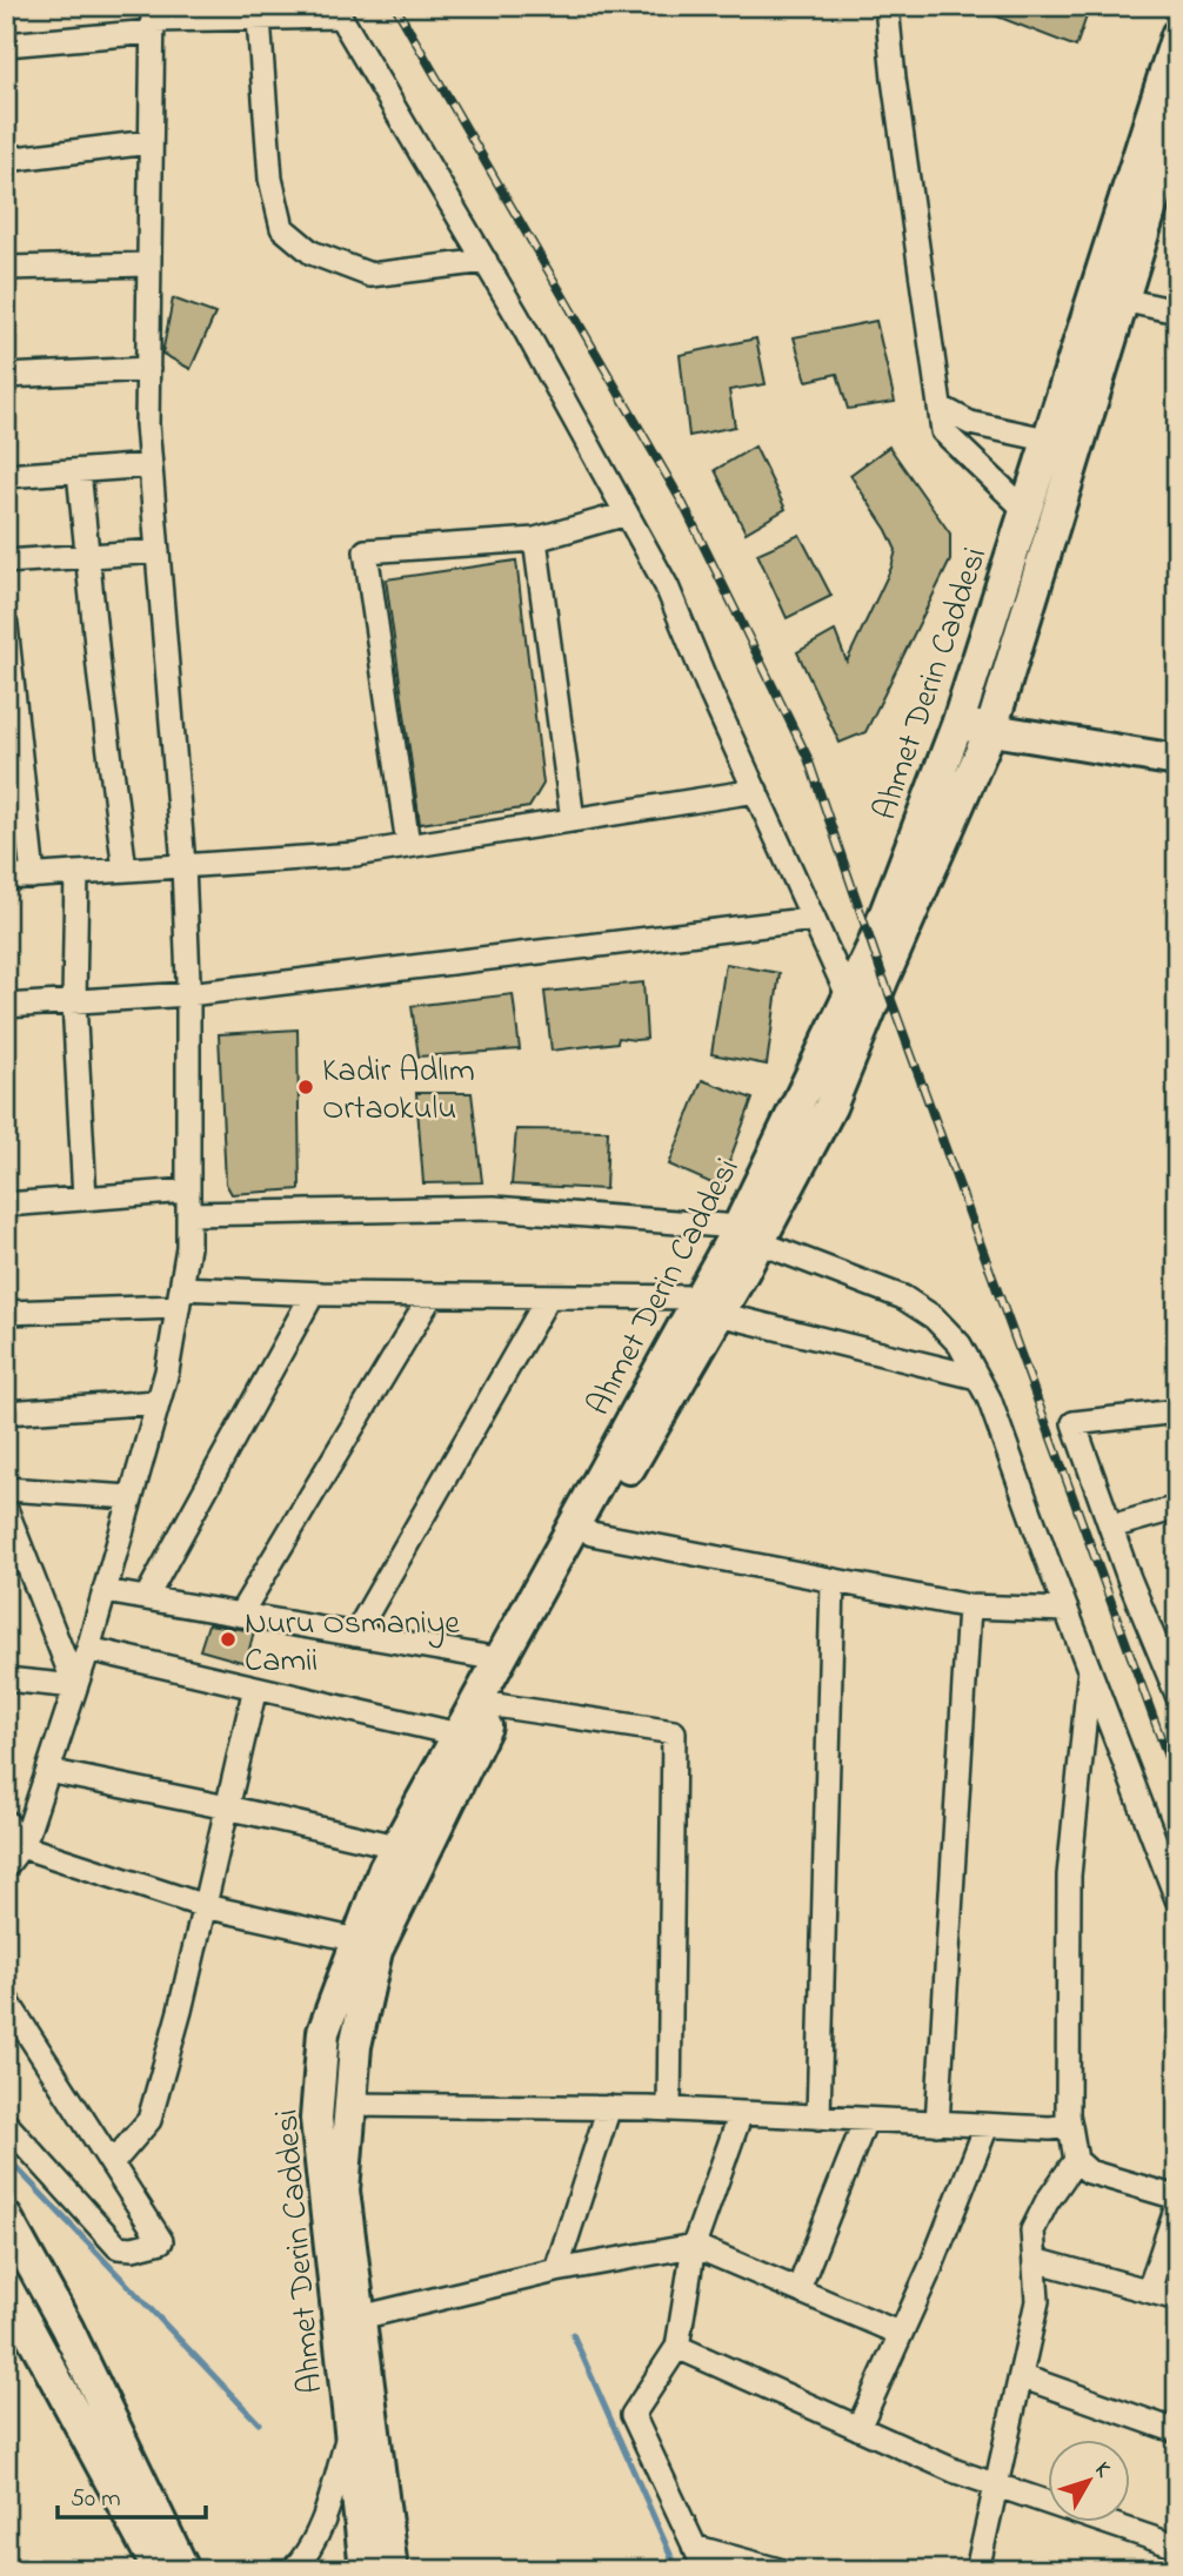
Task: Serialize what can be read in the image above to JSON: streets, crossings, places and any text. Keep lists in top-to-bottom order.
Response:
{
  "streets": {
    "main road": ["Ahmet Derin Caddesi"]
  },
  "places": ["Kadir Adlım Ortaokulu", "Nuru Osmaniye Camii"],
  "scale_bar": "50 m",
  "north": "top right"
}
